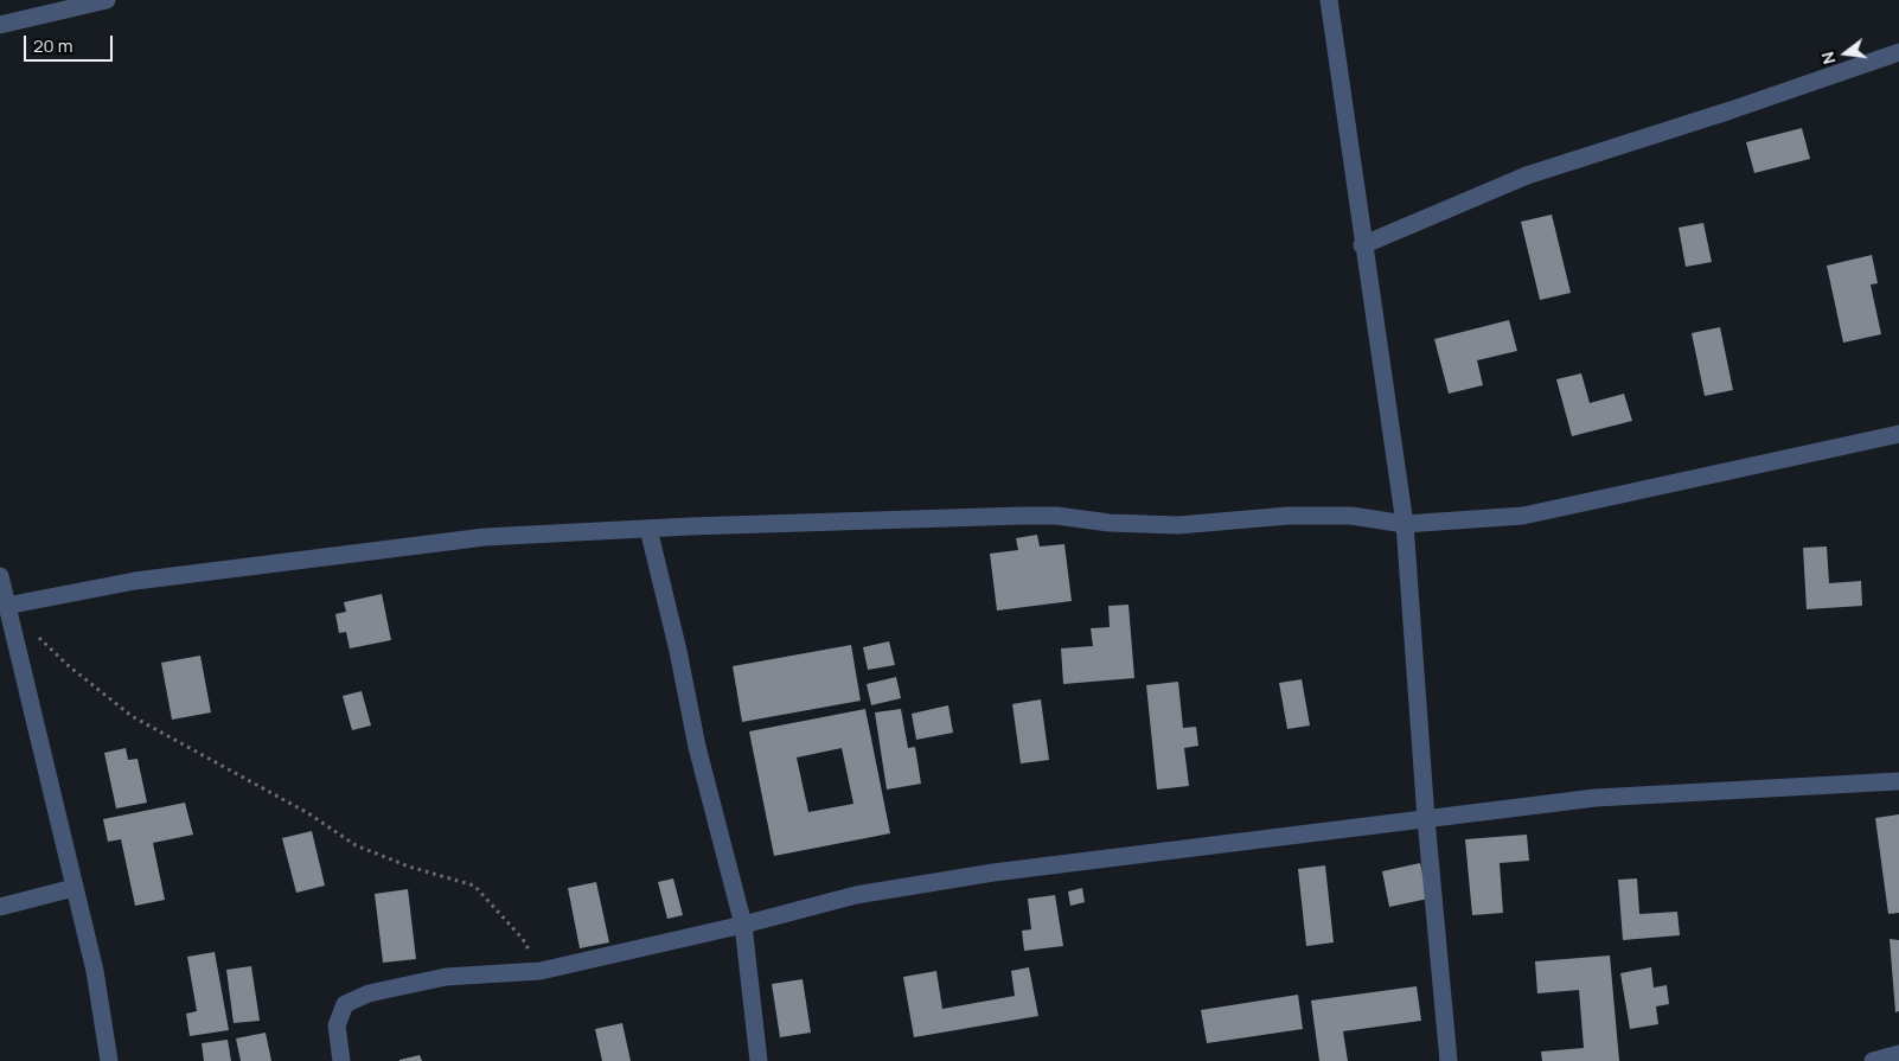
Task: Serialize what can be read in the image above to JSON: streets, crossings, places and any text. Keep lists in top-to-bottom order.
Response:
{
  "scale_bar": "20 m",
  "north": "left"
}
